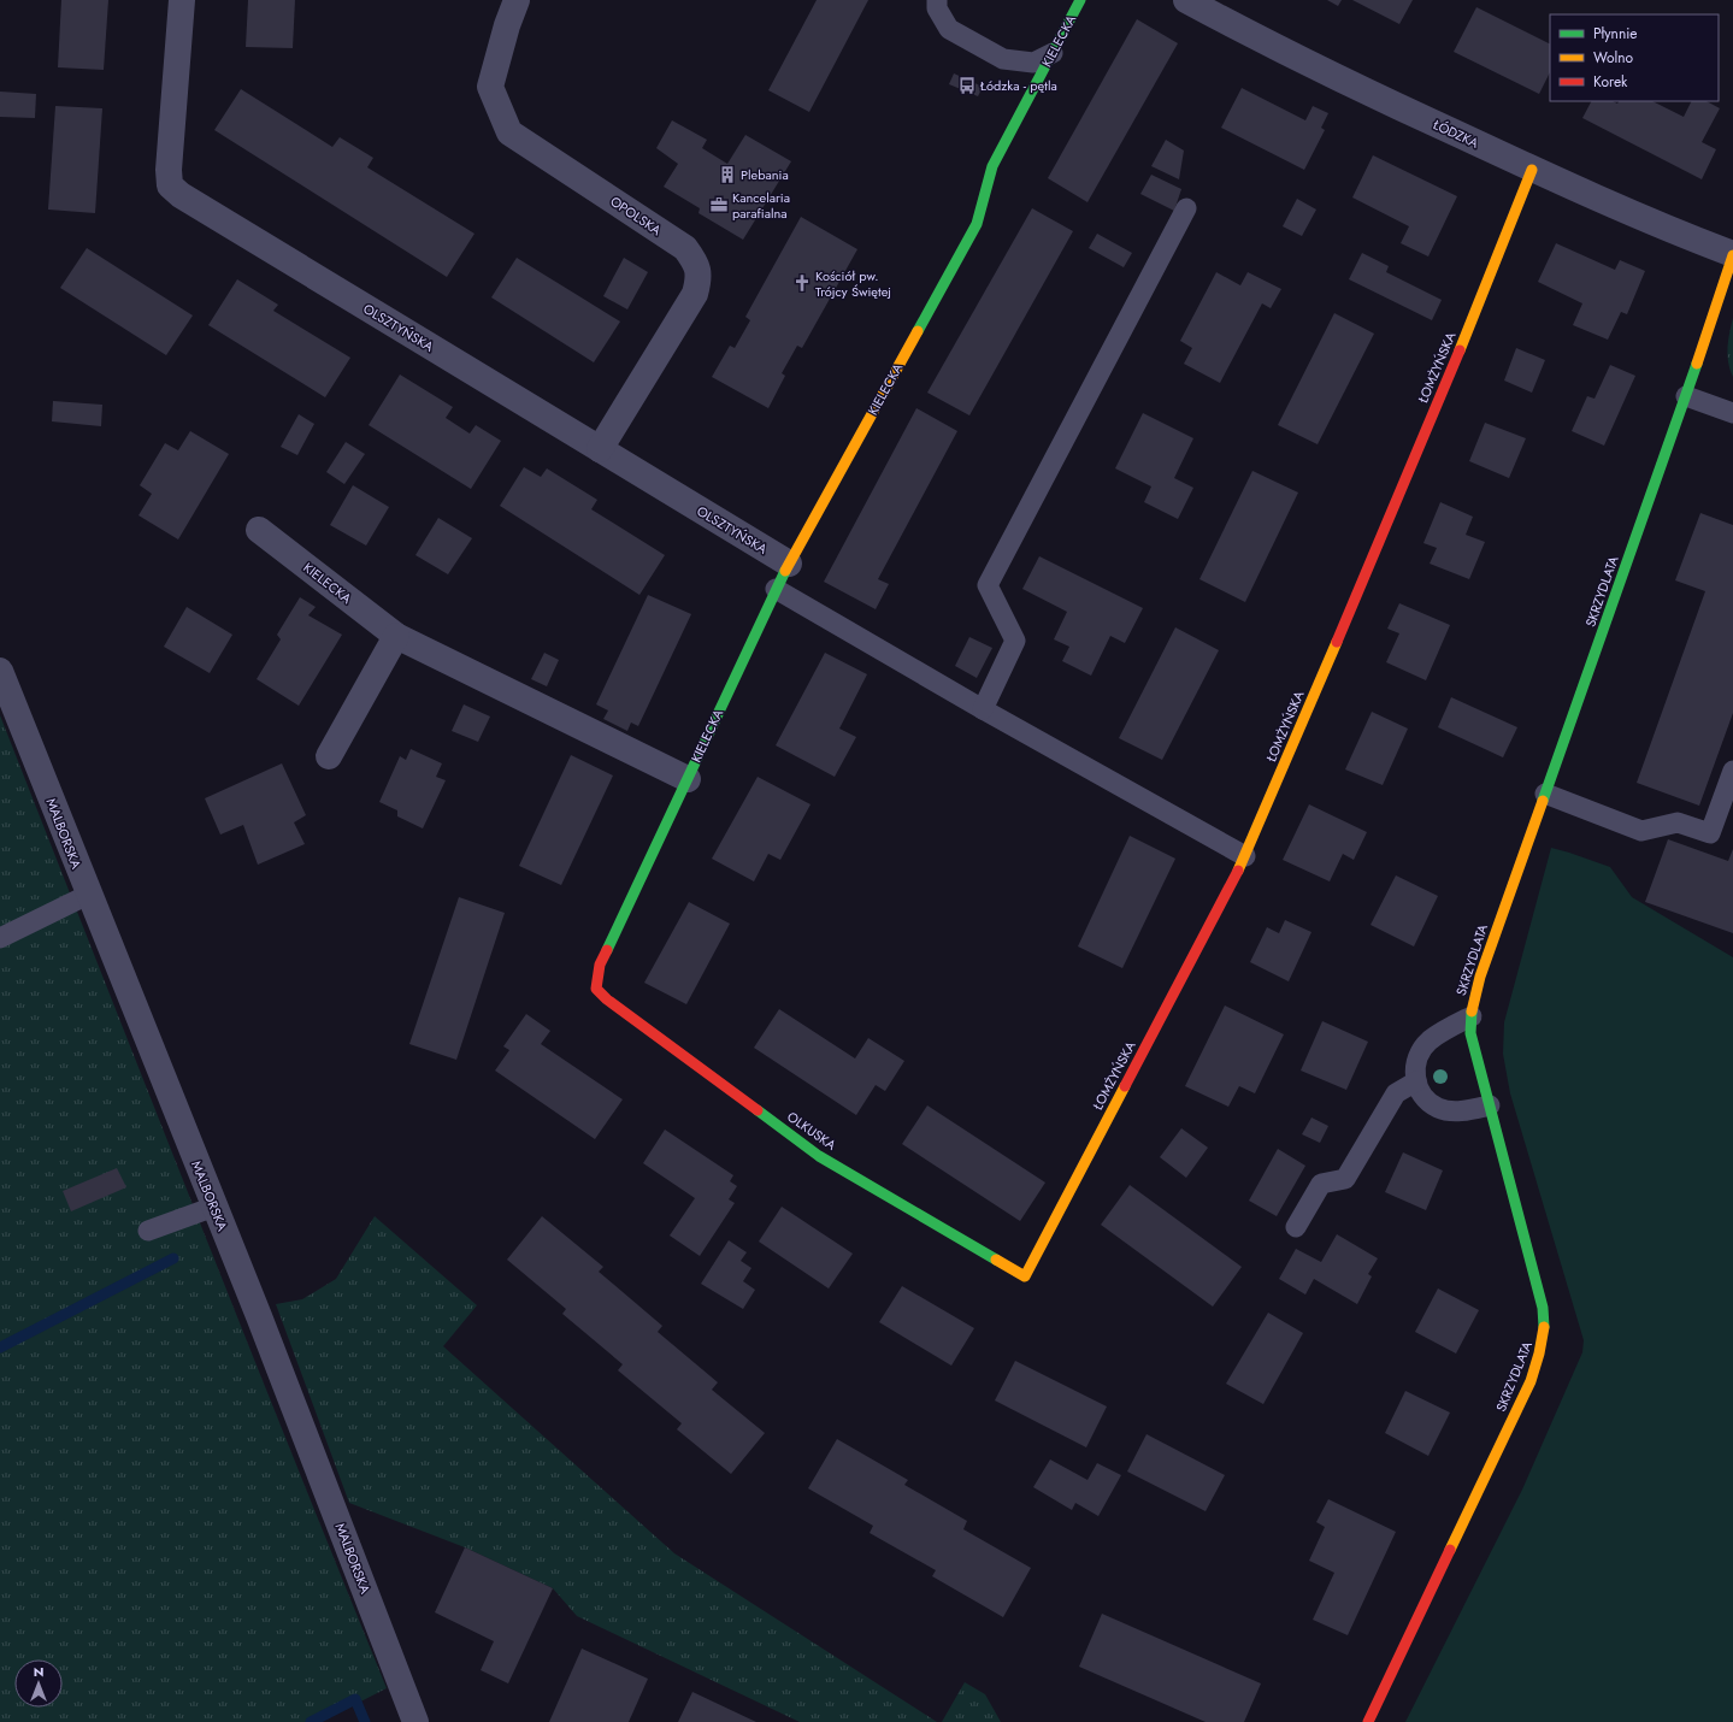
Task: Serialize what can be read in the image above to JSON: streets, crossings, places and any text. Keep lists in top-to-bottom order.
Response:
{
  "streets": {
    "street": [
      "KIELECKA",
      "ŁÓDZKA",
      "OPOLSKA",
      "OLSZTYŃSKA",
      "ŁOMŻYŃSKA",
      "SKRZYDLATA",
      "MALBORSKA",
      "OLKUSKA"
    ]
  },
  "crossings": [
    ["KIELECKA", "OLSZTYŃSKA"],
    ["KIELECKA", "OLKUSKA"],
    ["ŁÓDZKA", "ŁOMŻYŃSKA"],
    ["ŁÓDZKA", "SKRZYDLATA"],
    ["OPOLSKA", "OLSZTYŃSKA"],
    ["ŁOMŻYŃSKA", "OLKUSKA"]
  ],
  "places": {
    "bus stop": ["Łódzka - pętla"],
    "building": ["Plebania"],
    "office": ["Kancelaria parafialna"],
    "church": ["Kościół pw. Trójcy Świętej"]
  },
  "legend": ["Płynnie", "Wolno", "Korek"],
  "north": "top"
}
